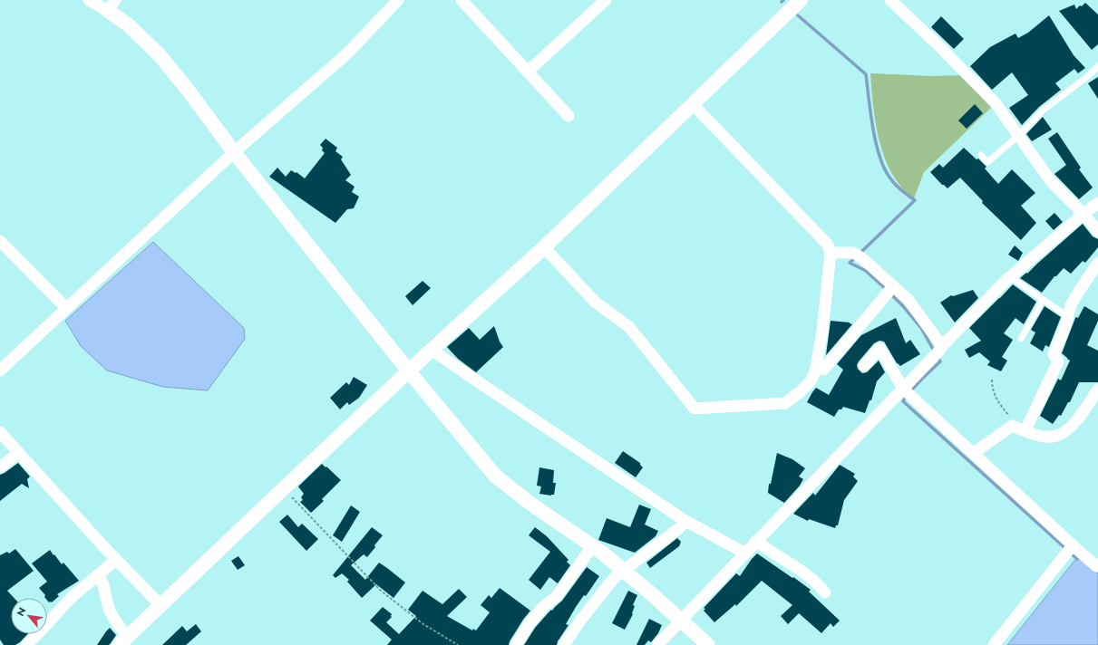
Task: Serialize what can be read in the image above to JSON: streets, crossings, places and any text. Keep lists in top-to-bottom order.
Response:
{
  "north": "top left"
}
